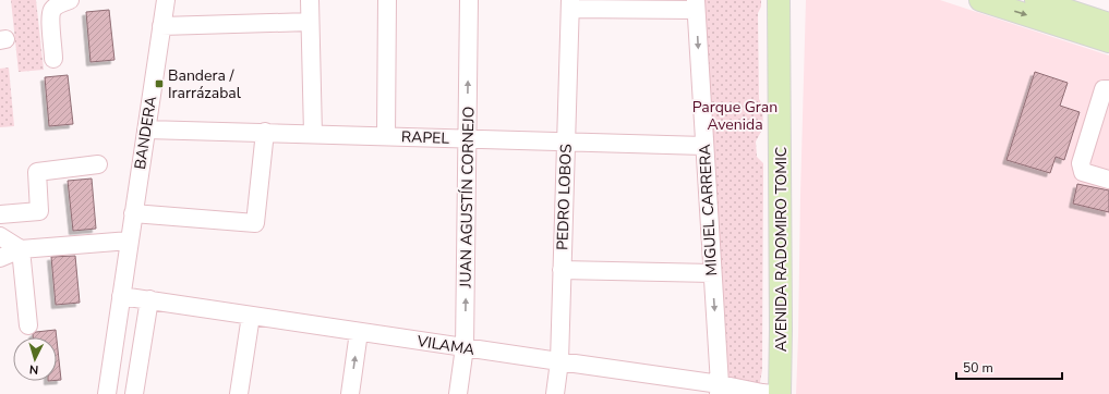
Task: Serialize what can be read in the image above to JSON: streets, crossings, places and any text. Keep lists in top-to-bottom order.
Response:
{
  "streets": {
    "main road": ["AVENIDA RADOMIRO TOMIC"],
    "street": [
      "BANDERA",
      "RAPEL",
      "JUAN AGUSTÍN CORNEJO",
      "PEDRO LOBOS",
      "MIGUEL CARRERA",
      "VILAMA"
    ]
  },
  "crossings": [
    ["BANDERA", "RAPEL"],
    ["BANDERA", "VILAMA"],
    ["RAPEL", "JUAN AGUSTÍN CORNEJO"],
    ["RAPEL", "PEDRO LOBOS"],
    ["RAPEL", "MIGUEL CARRERA"],
    ["JUAN AGUSTÍN CORNEJO", "VILAMA"],
    ["PEDRO LOBOS", "VILAMA"],
    ["MIGUEL CARRERA", "VILAMA"]
  ],
  "one_way": ["MIGUEL CARRERA"],
  "parks": ["Parque Gran Avenida"],
  "places": {
    "transit": ["Bandera / Irarrázabal"]
  },
  "scale_bar": "50 m",
  "north": "bottom"
}
